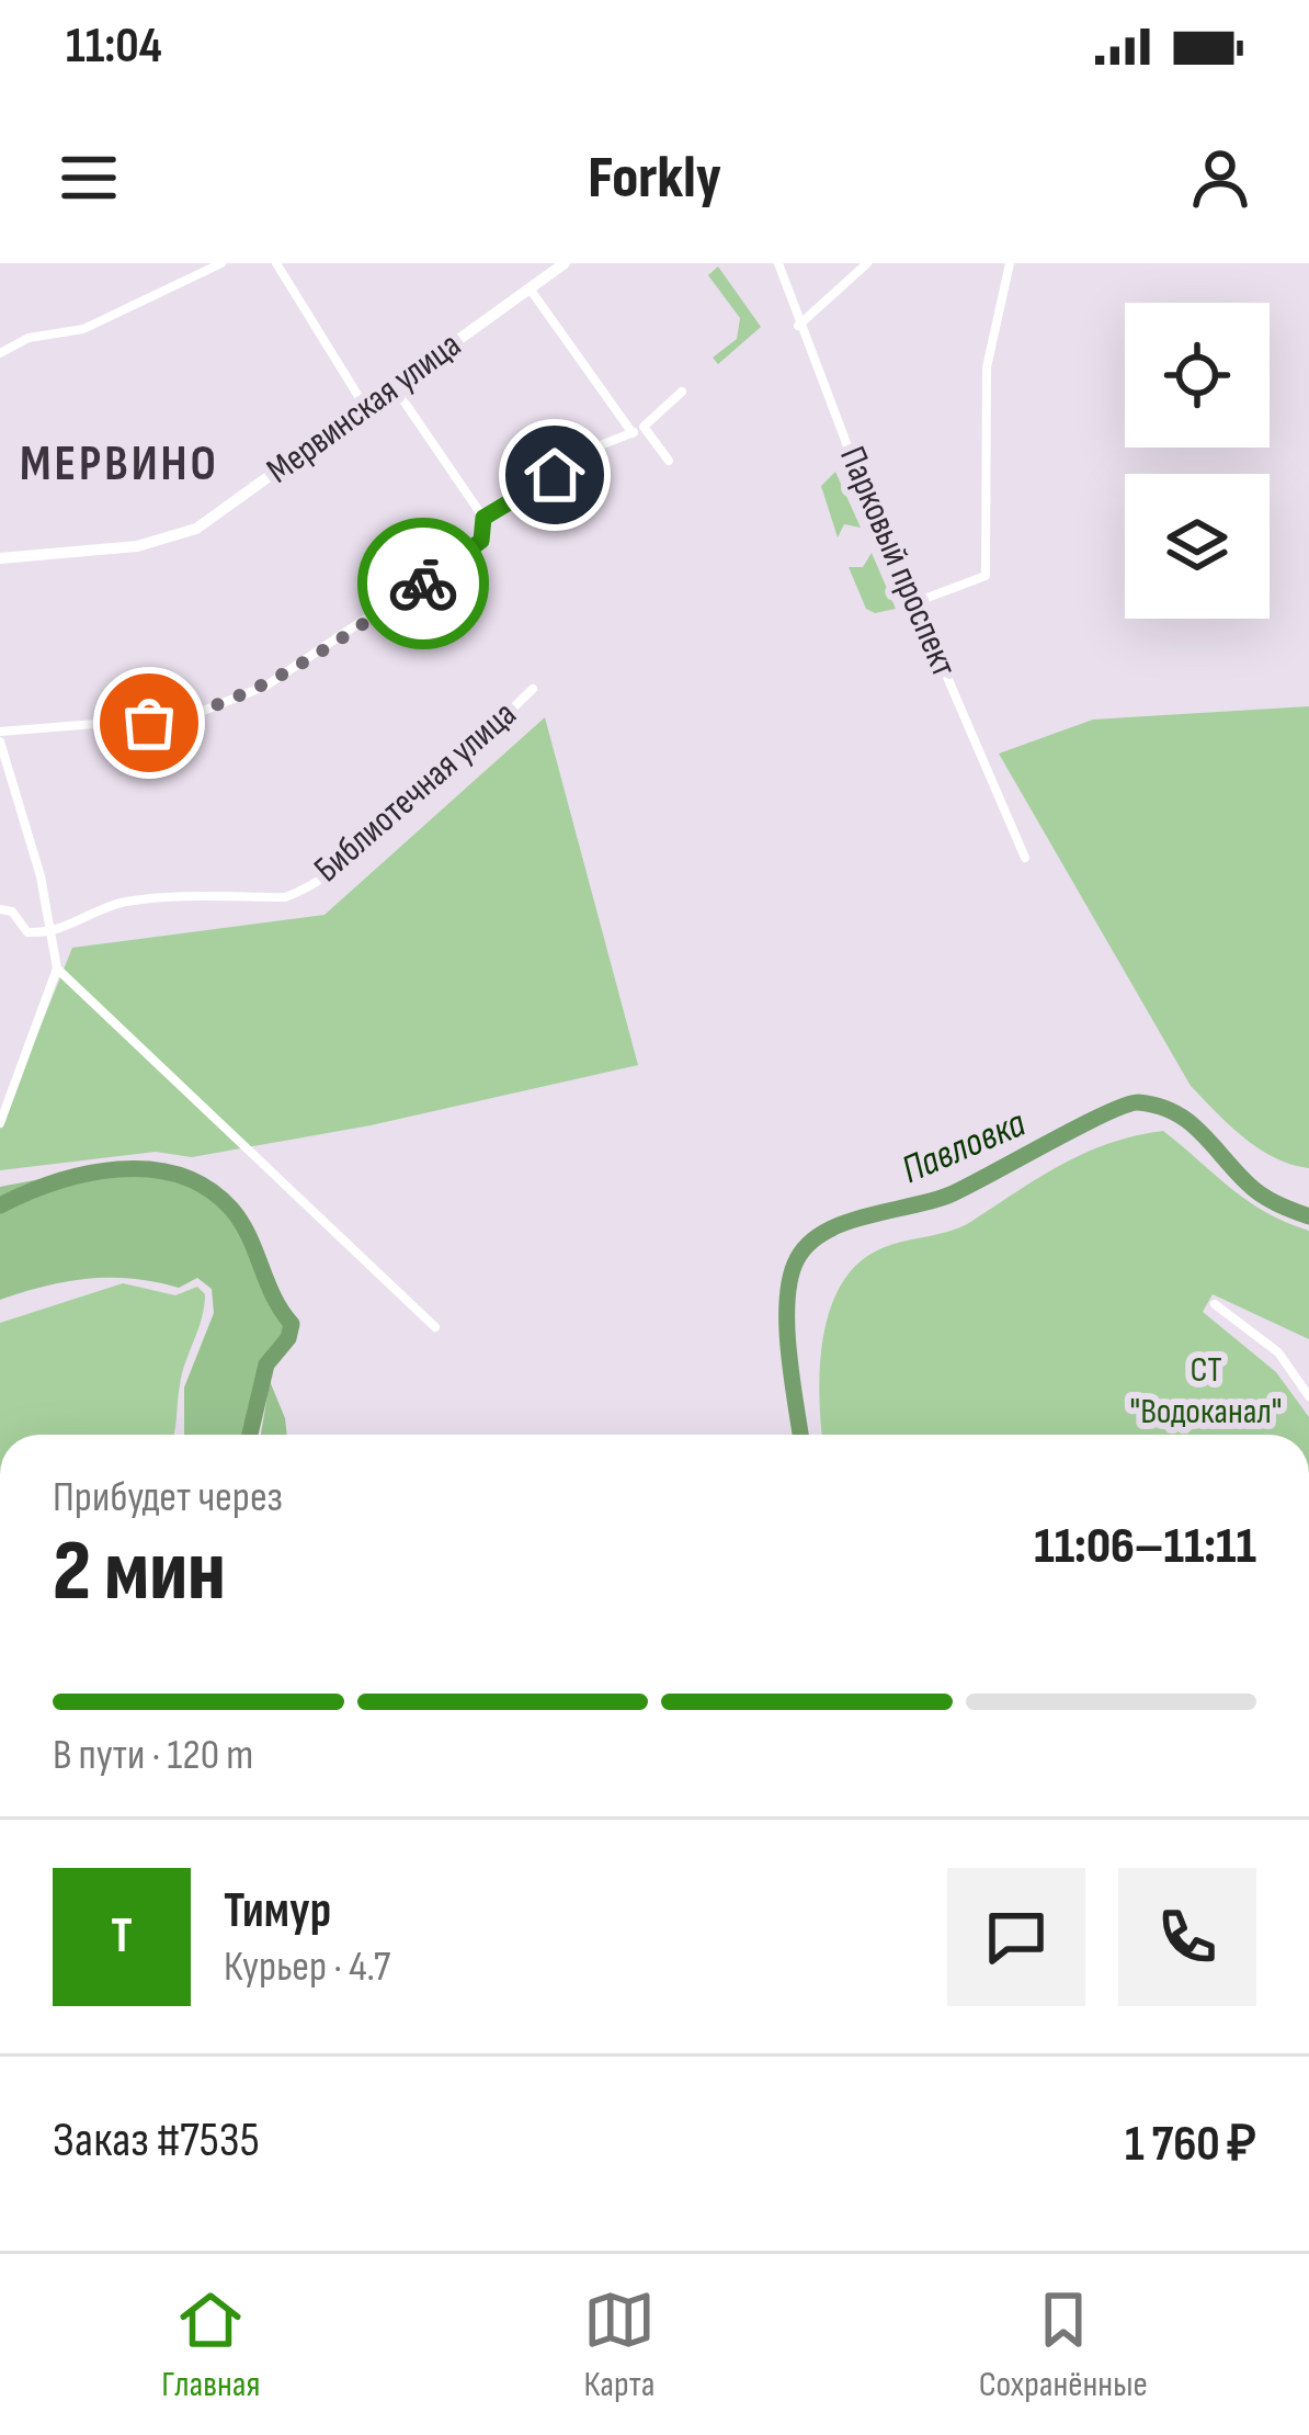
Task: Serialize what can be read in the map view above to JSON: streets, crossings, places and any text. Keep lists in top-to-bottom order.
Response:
{
  "streets": {
    "street": ["Мервинская улица", "Парковый проспект", "Библиотечная улица"]
  },
  "districts": ["МЕРВИНО"],
  "water": ["Павловка"],
  "parks": ["СТ \"Водоканал\""],
  "page": {
    "status": "11:04",
    "header": "Forkly",
    "heading": ["2 мин", "Прибудет через", "11:06–11:11"],
    "panel": [
      "Тимур",
      "Курьер · 4.7",
      "Заказ #7535",
      "1 760 ₽"
    ],
    "bar": "В пути · 120 m",
    "round": "Т",
    "tabs": ["Главная", "Карта", "Сохранённые"]
  }
}
